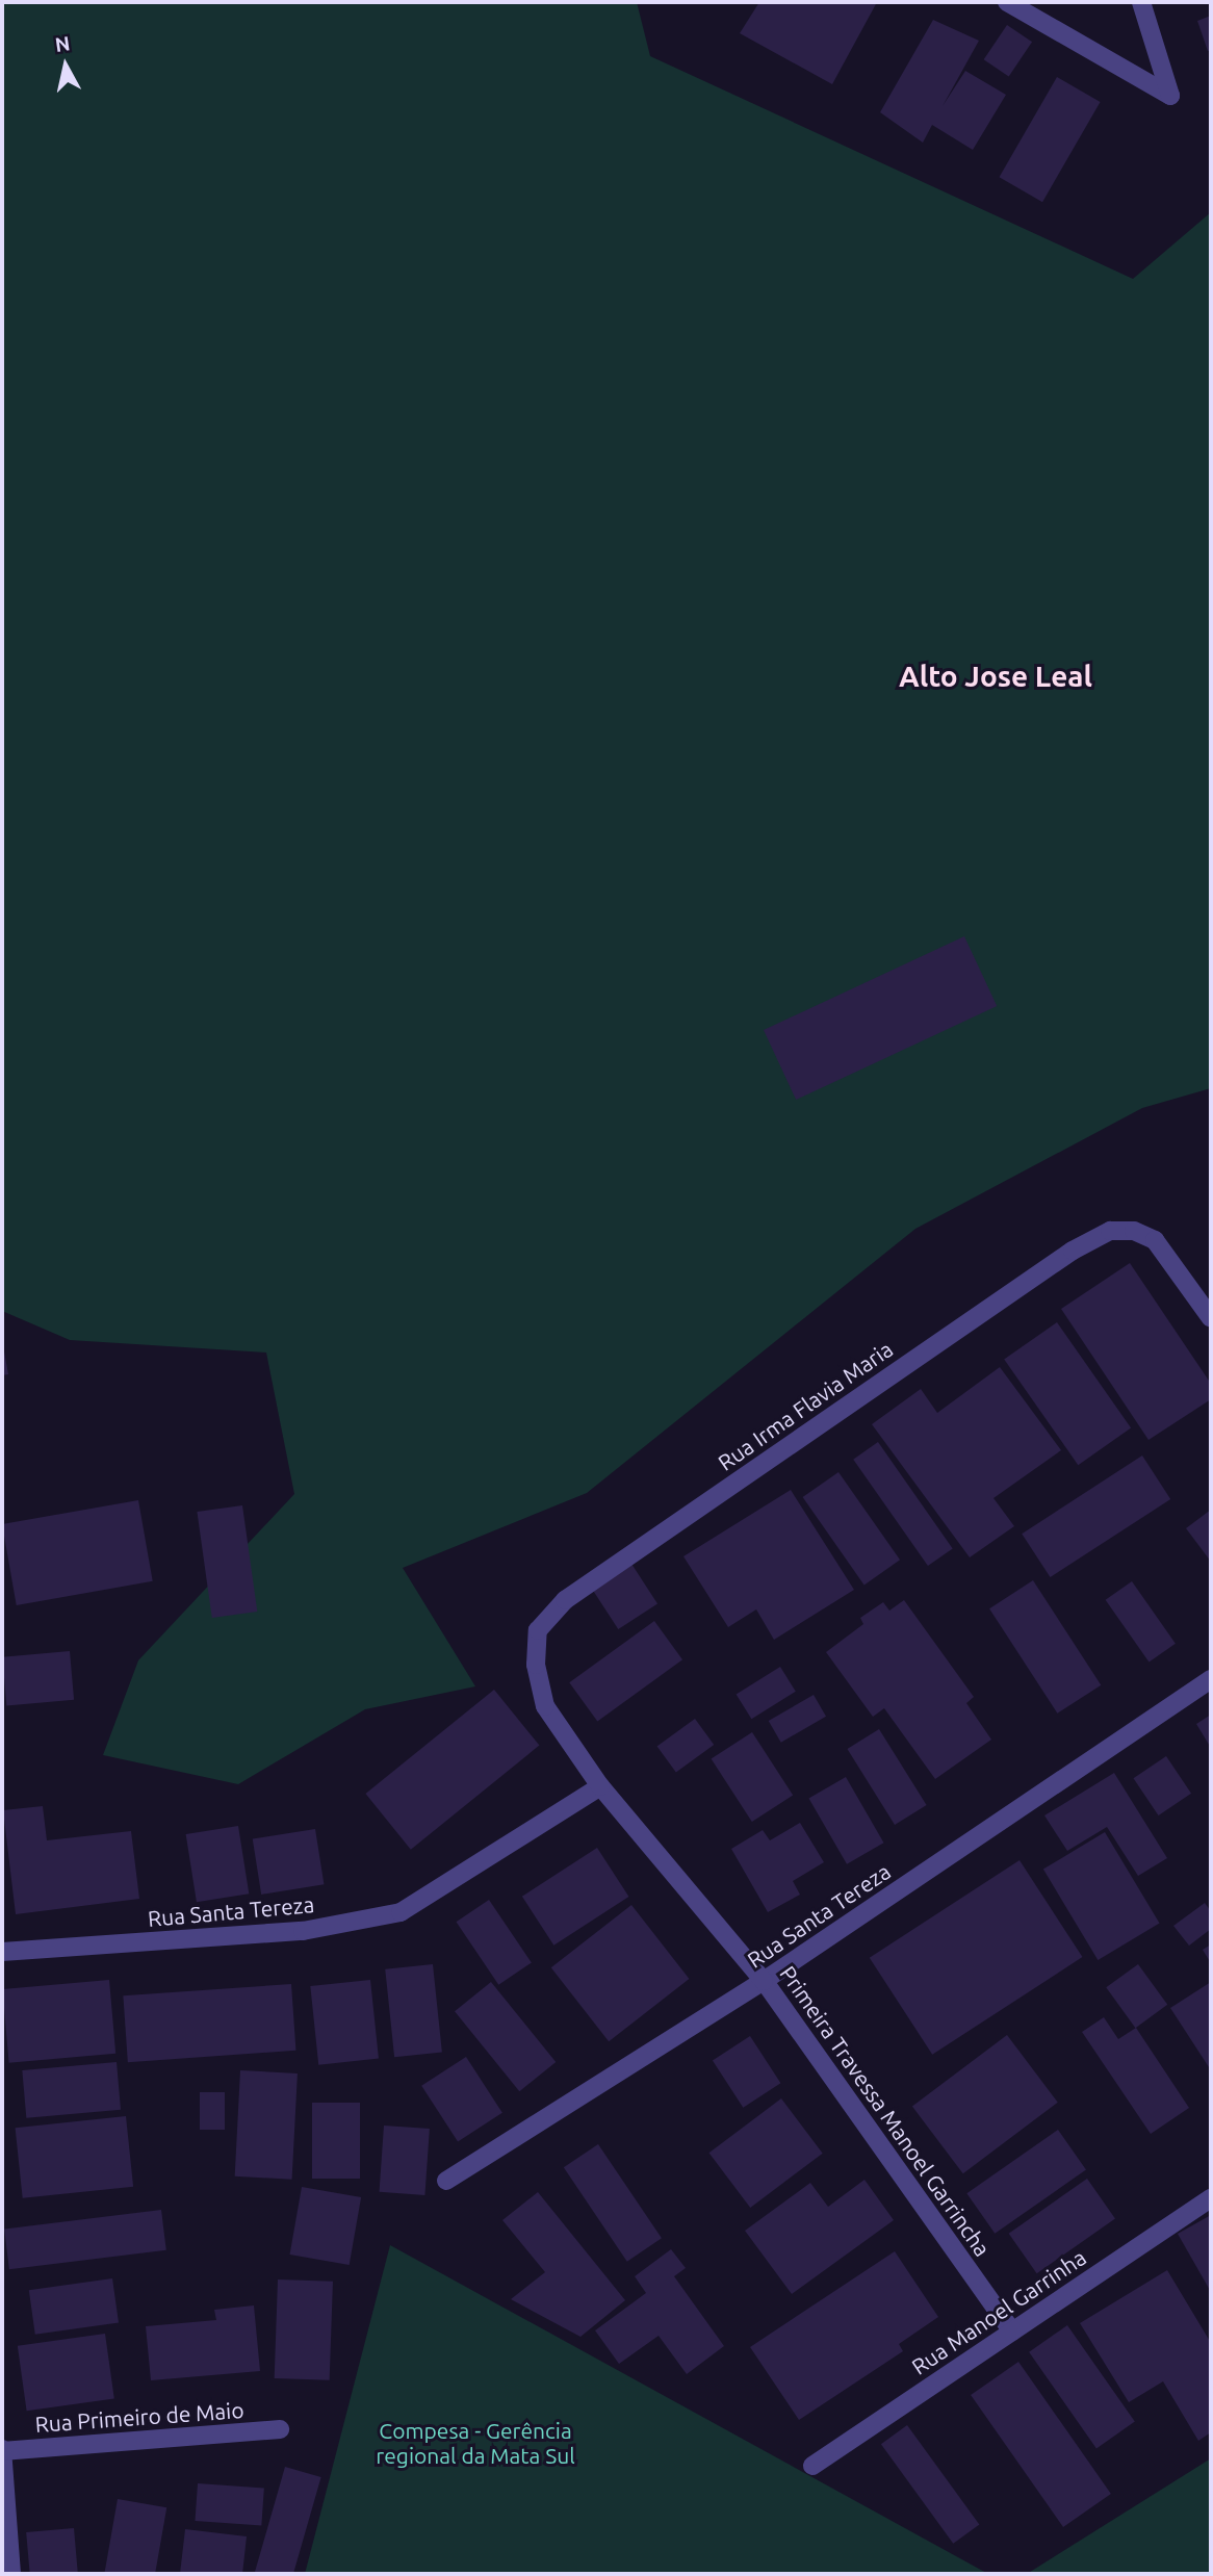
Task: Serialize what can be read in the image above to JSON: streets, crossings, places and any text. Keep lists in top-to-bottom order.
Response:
{
  "streets": {
    "street": [
      "Rua Irma Flavia Maria",
      "Rua Santa Tereza",
      "Primeira Travessa Manoel Garrincha",
      "Rua Manoel Garrinha",
      "Rua Primeiro de Maio"
    ]
  },
  "crossings": [
    ["Rua Irma Flavia Maria", "Primeira Travessa Manoel Garrincha"],
    ["Rua Santa Tereza", "Primeira Travessa Manoel Garrincha"],
    ["Primeira Travessa Manoel Garrincha", "Rua Manoel Garrinha"]
  ],
  "districts": ["Alto Jose Leal"],
  "parks": ["Compesa - Gerência regional da Mata Sul"],
  "north": "top"
}
